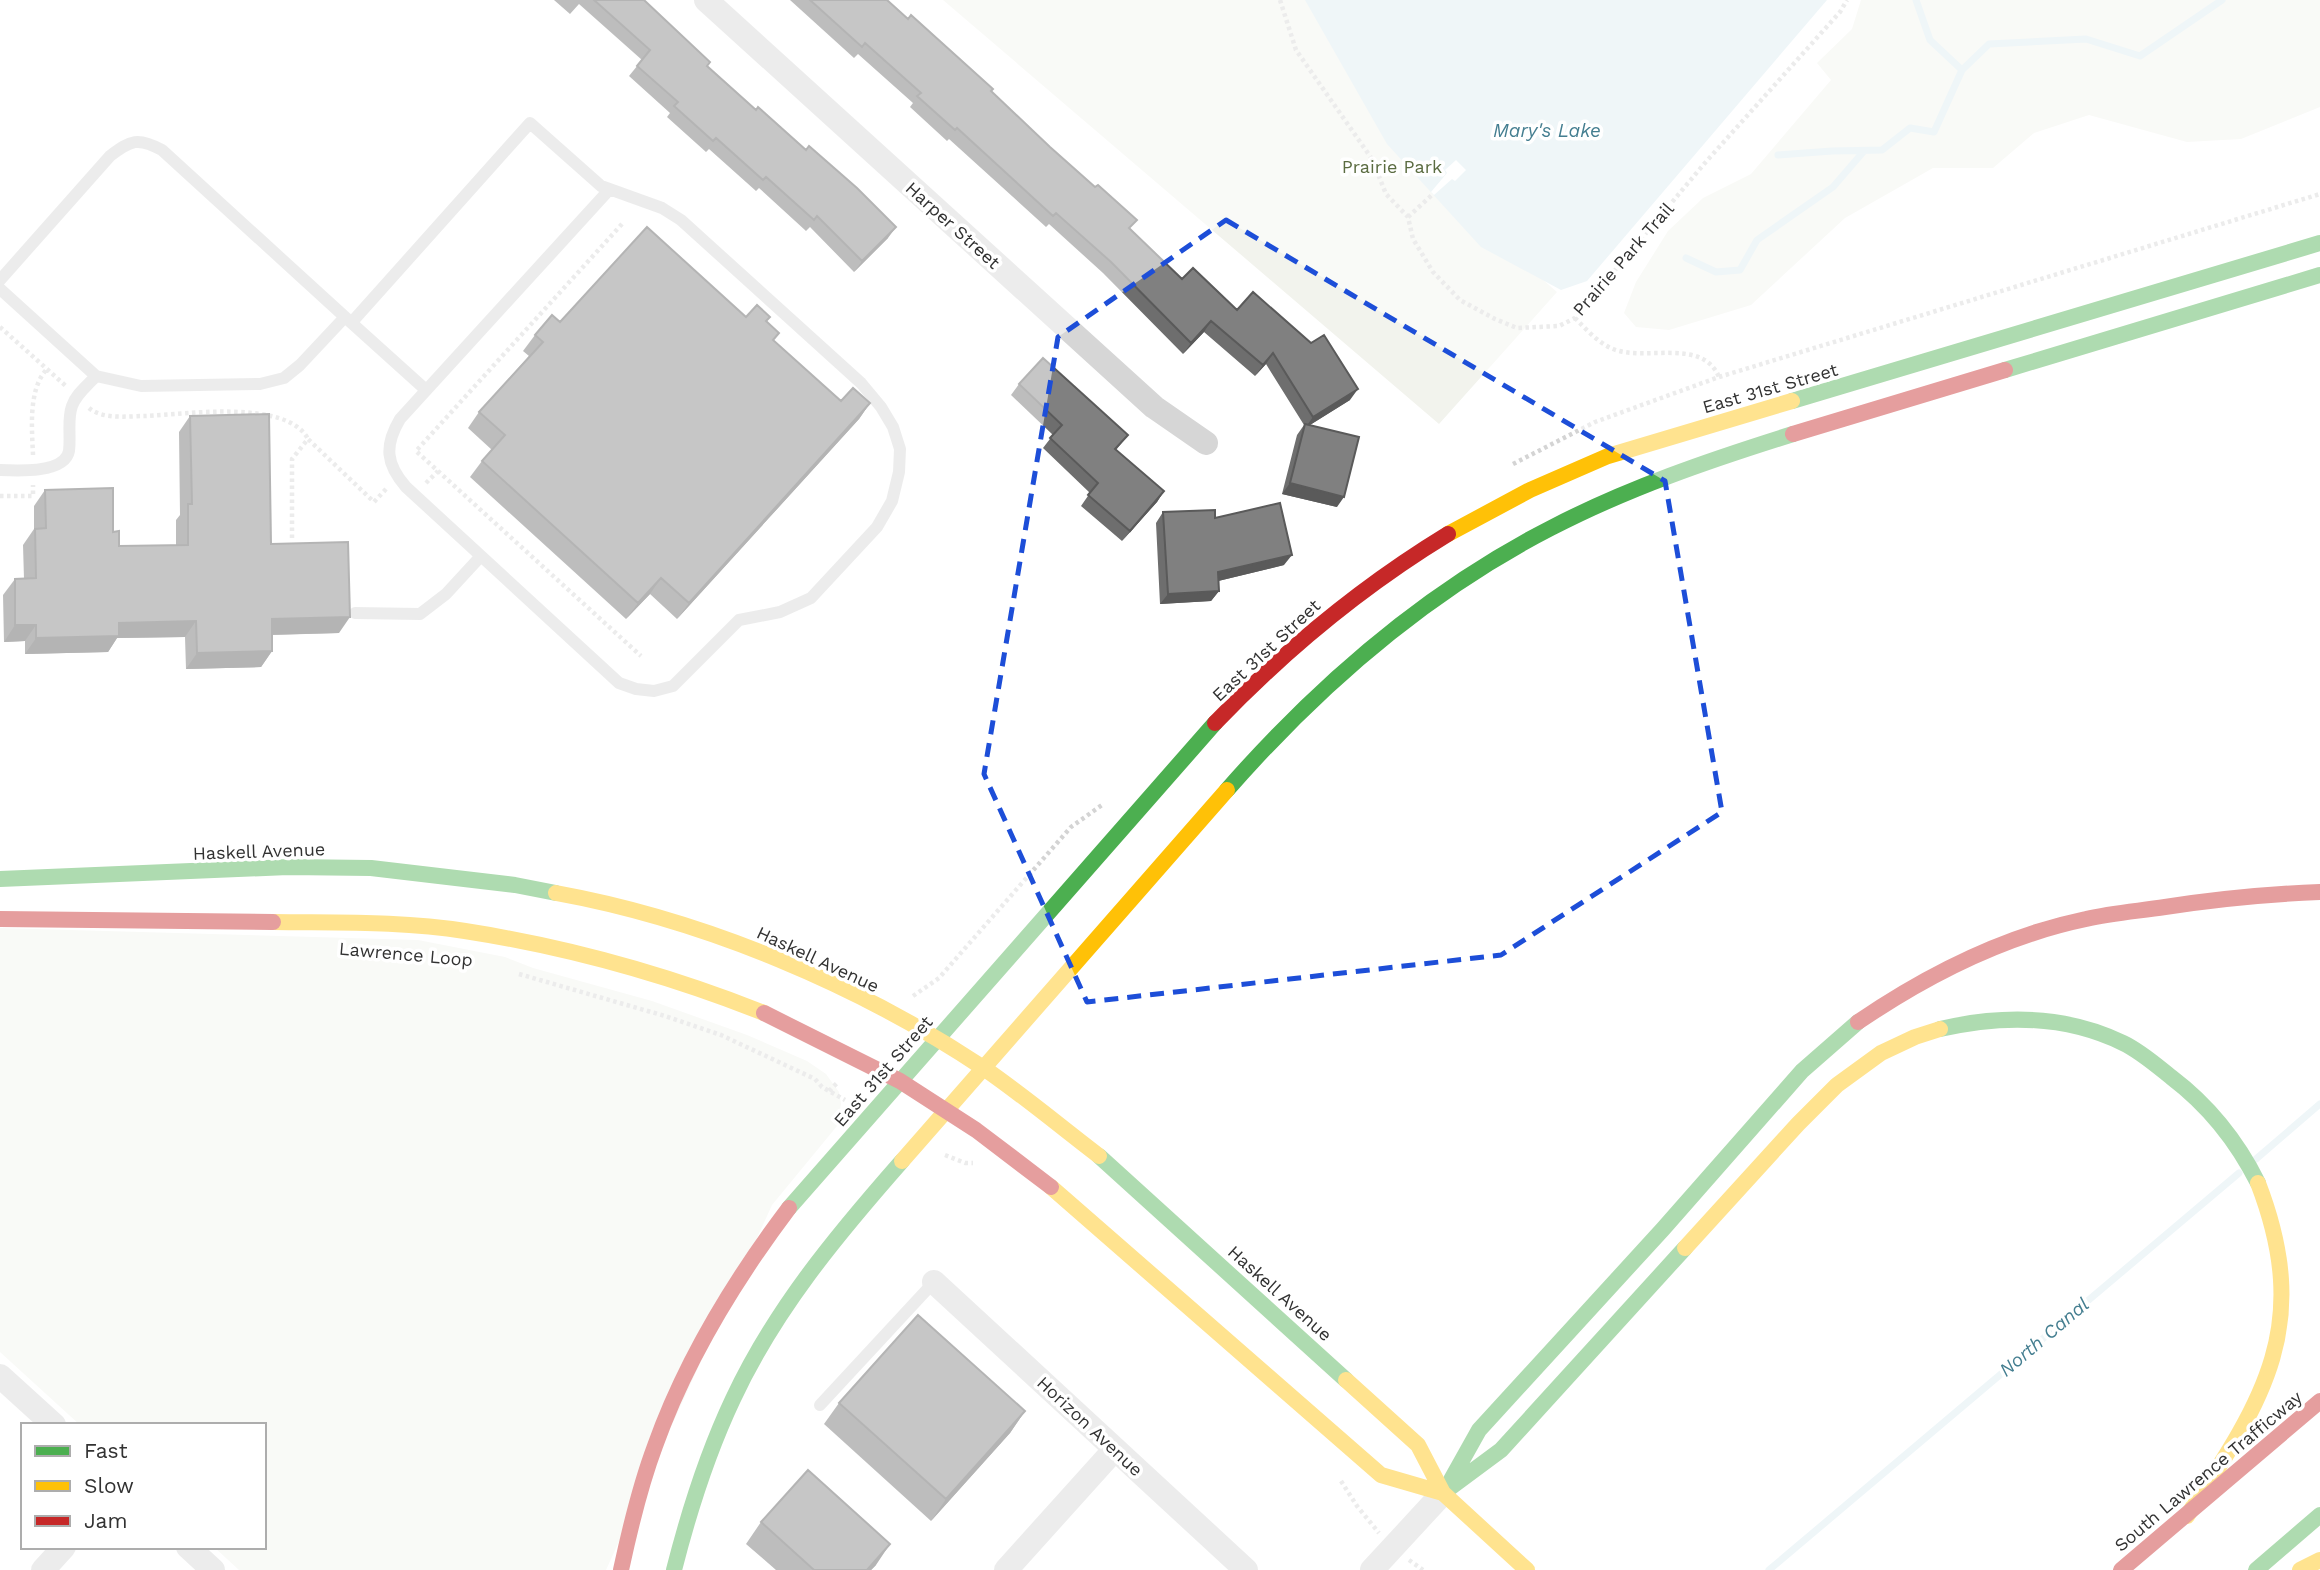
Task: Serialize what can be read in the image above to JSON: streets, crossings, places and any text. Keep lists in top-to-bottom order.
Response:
{
  "streets": {
    "main road": ["East 31st Street", "Haskell Avenue", "South Lawrence Trafficway"],
    "street": ["Harper Street", "Horizon Avenue"],
    "path": ["Prairie Park Trail"]
  },
  "crossings": [
    ["East 31st Street", "Haskell Avenue"]
  ],
  "water": ["Mary's Lake", "North Canal"],
  "parks": ["Prairie Park"],
  "legend": ["Fast", "Slow", "Jam"]
}
